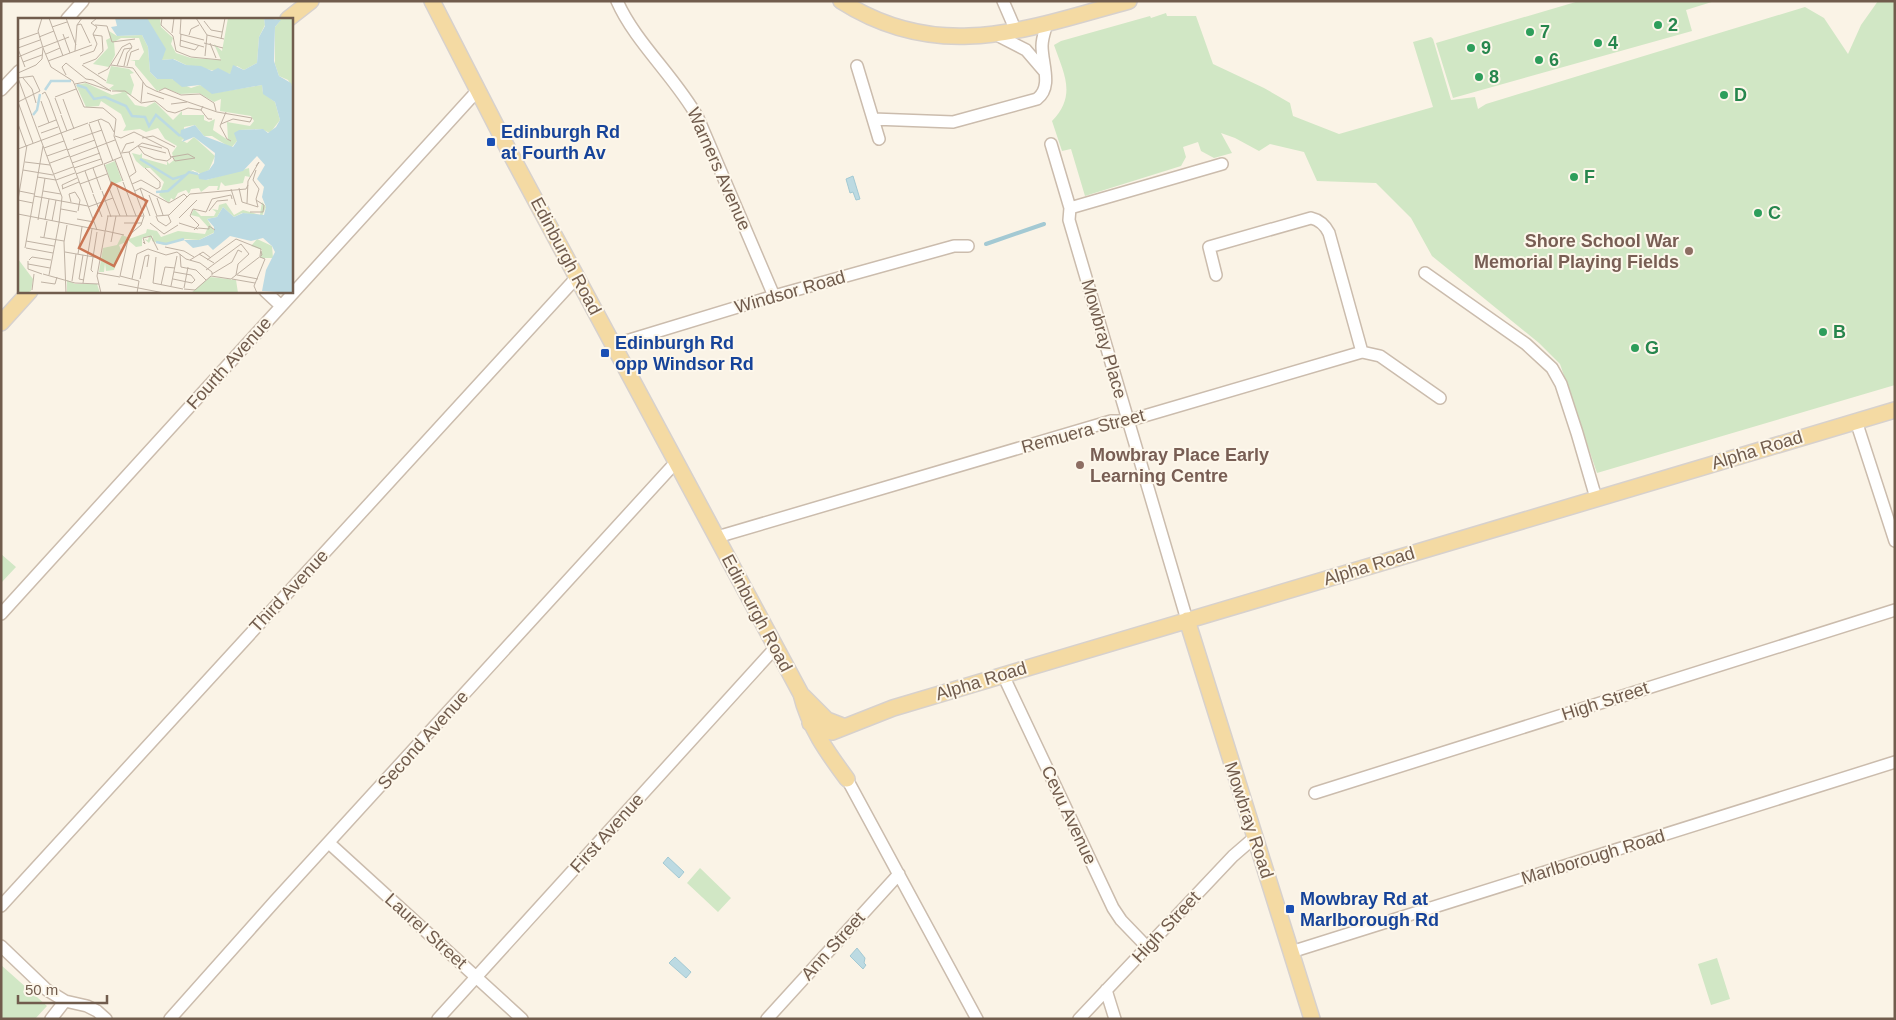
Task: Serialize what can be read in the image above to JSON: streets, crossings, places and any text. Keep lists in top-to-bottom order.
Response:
{
  "streets": {
    "main road": ["Edinburgh Road", "Alpha Road", "Mowbray Road"],
    "street": [
      "Warners Avenue",
      "Windsor Road",
      "Mowbray Place",
      "Fourth Avenue",
      "Remuera Street",
      "Third Avenue",
      "High Street",
      "Second Avenue",
      "Cevu Avenue",
      "First Avenue",
      "Marlborough Road",
      "Laurel Street",
      "Ann Street"
    ]
  },
  "crossings": [
    ["Warners Avenue", "Windsor Road"],
    ["Edinburgh Road", "Windsor Road"],
    ["Edinburgh Road", "Fourth Avenue"],
    ["Edinburgh Road", "Remuera Street"],
    ["Edinburgh Road", "Third Avenue"],
    ["Edinburgh Road", "Second Avenue"],
    ["Edinburgh Road", "First Avenue"],
    ["Mowbray Place", "Remuera Street"],
    ["Mowbray Place", "Alpha Road"],
    ["Mowbray Place", "Mowbray Road"],
    ["Alpha Road", "Cevu Avenue"],
    ["Alpha Road", "Mowbray Road"],
    ["High Street", "Cevu Avenue"],
    ["High Street", "Mowbray Road"],
    ["Second Avenue", "Laurel Street"],
    ["Mowbray Road", "Marlborough Road"],
    ["First Avenue", "Laurel Street"]
  ],
  "places": {
    "other": [
      "2",
      "7",
      "4",
      "9",
      "6",
      "8",
      "D",
      "F",
      "C",
      "Shore School War Memorial Playing Fields",
      "B",
      "G",
      "Mowbray Place Early Learning Centre"
    ],
    "transit": ["Edinburgh Rd at Fourth Av", "Edinburgh Rd opp Windsor Rd", "Mowbray Rd at Marlborough Rd"]
  },
  "scale_bar": "50 m"
}
